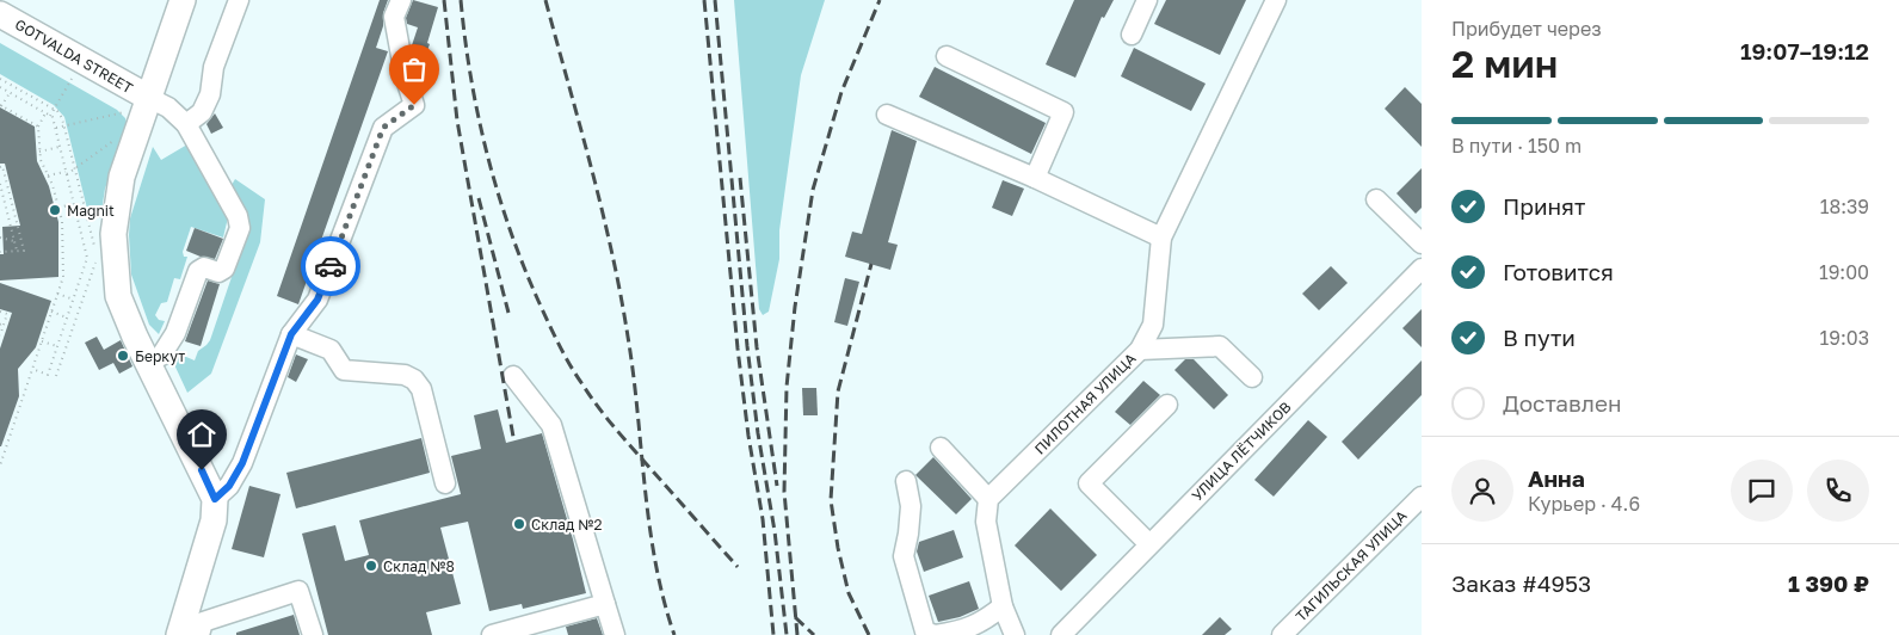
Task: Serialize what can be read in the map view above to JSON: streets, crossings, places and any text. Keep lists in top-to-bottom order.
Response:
{
  "streets": {
    "main road": ["GOTVALDA STREET"],
    "street": ["ПИЛОТНАЯ УЛИЦА", "УЛИЦА ЛЁТЧИКОВ", "ТАГИЛЬСКАЯ УЛИЦА"]
  },
  "places": [
    "Magnit",
    "Беркут",
    "Склад №2",
    "Склад №8"
  ],
  "page": {
    "heading": ["2 мин", "Прибудет через", "19:07–19:12"],
    "panel": [
      "Анна",
      "Курьер · 4.6",
      "Заказ #4953",
      "1 390 ₽"
    ],
    "bar": "В пути · 150 m",
    "list": [
      ["Принят", "18:39"],
      ["Готовится", "19:00"],
      ["В пути", "19:03"],
      "Доставлен"
    ]
  }
}
